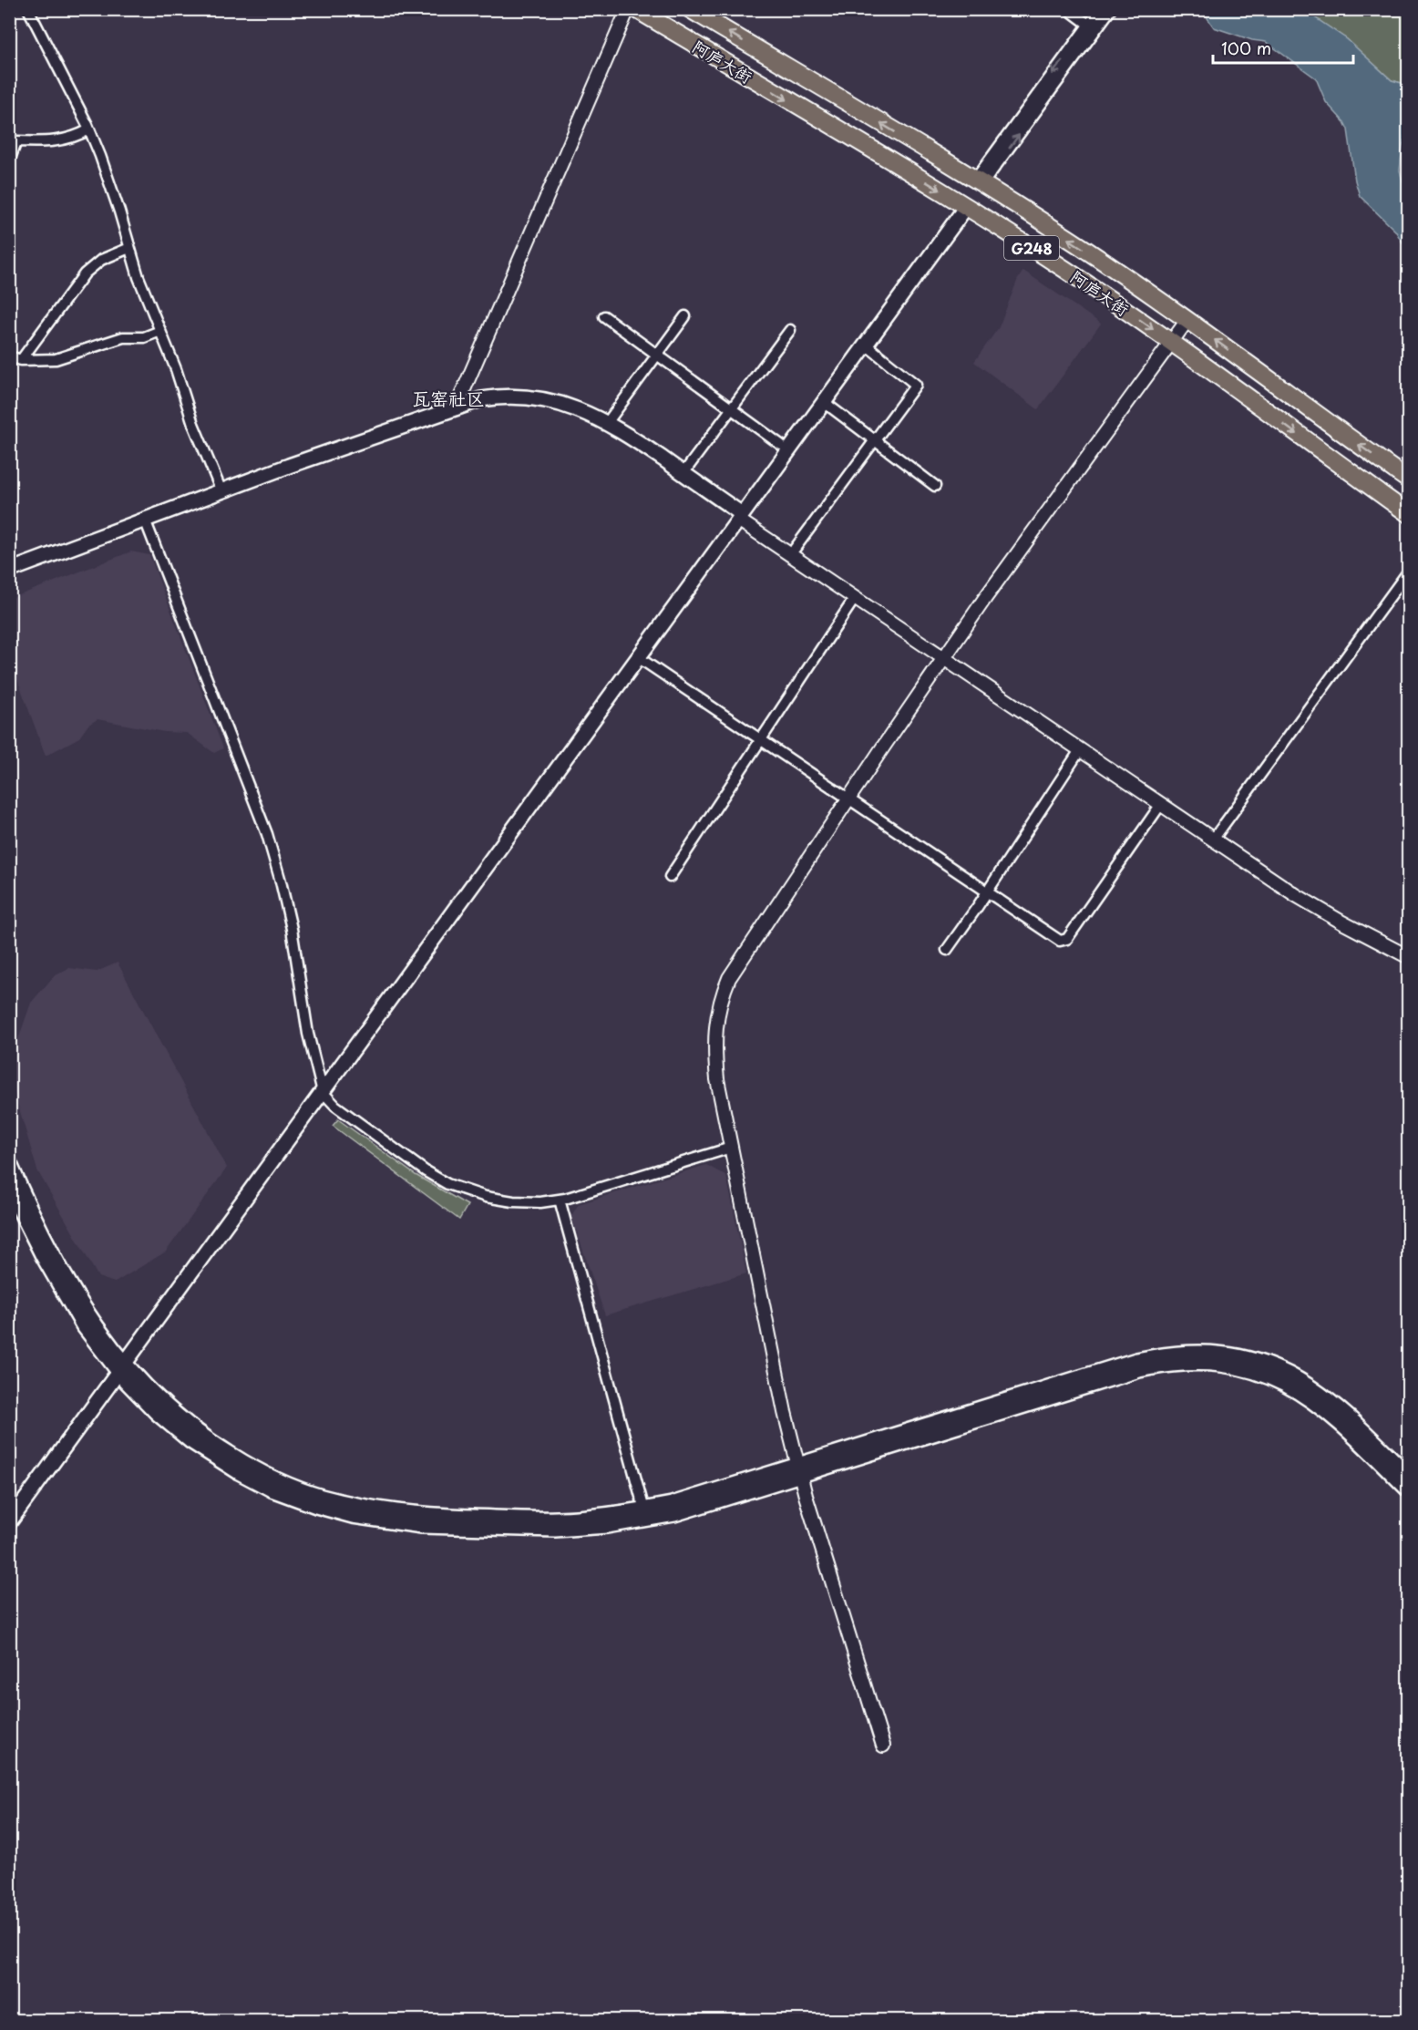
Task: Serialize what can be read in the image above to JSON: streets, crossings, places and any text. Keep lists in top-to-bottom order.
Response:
{
  "streets": {
    "highway": ["阿庐大街", "G248"]
  },
  "crossings": [
    ["阿庐大街", "G248"]
  ],
  "districts": ["瓦窑社区"],
  "scale_bar": "100 m"
}
